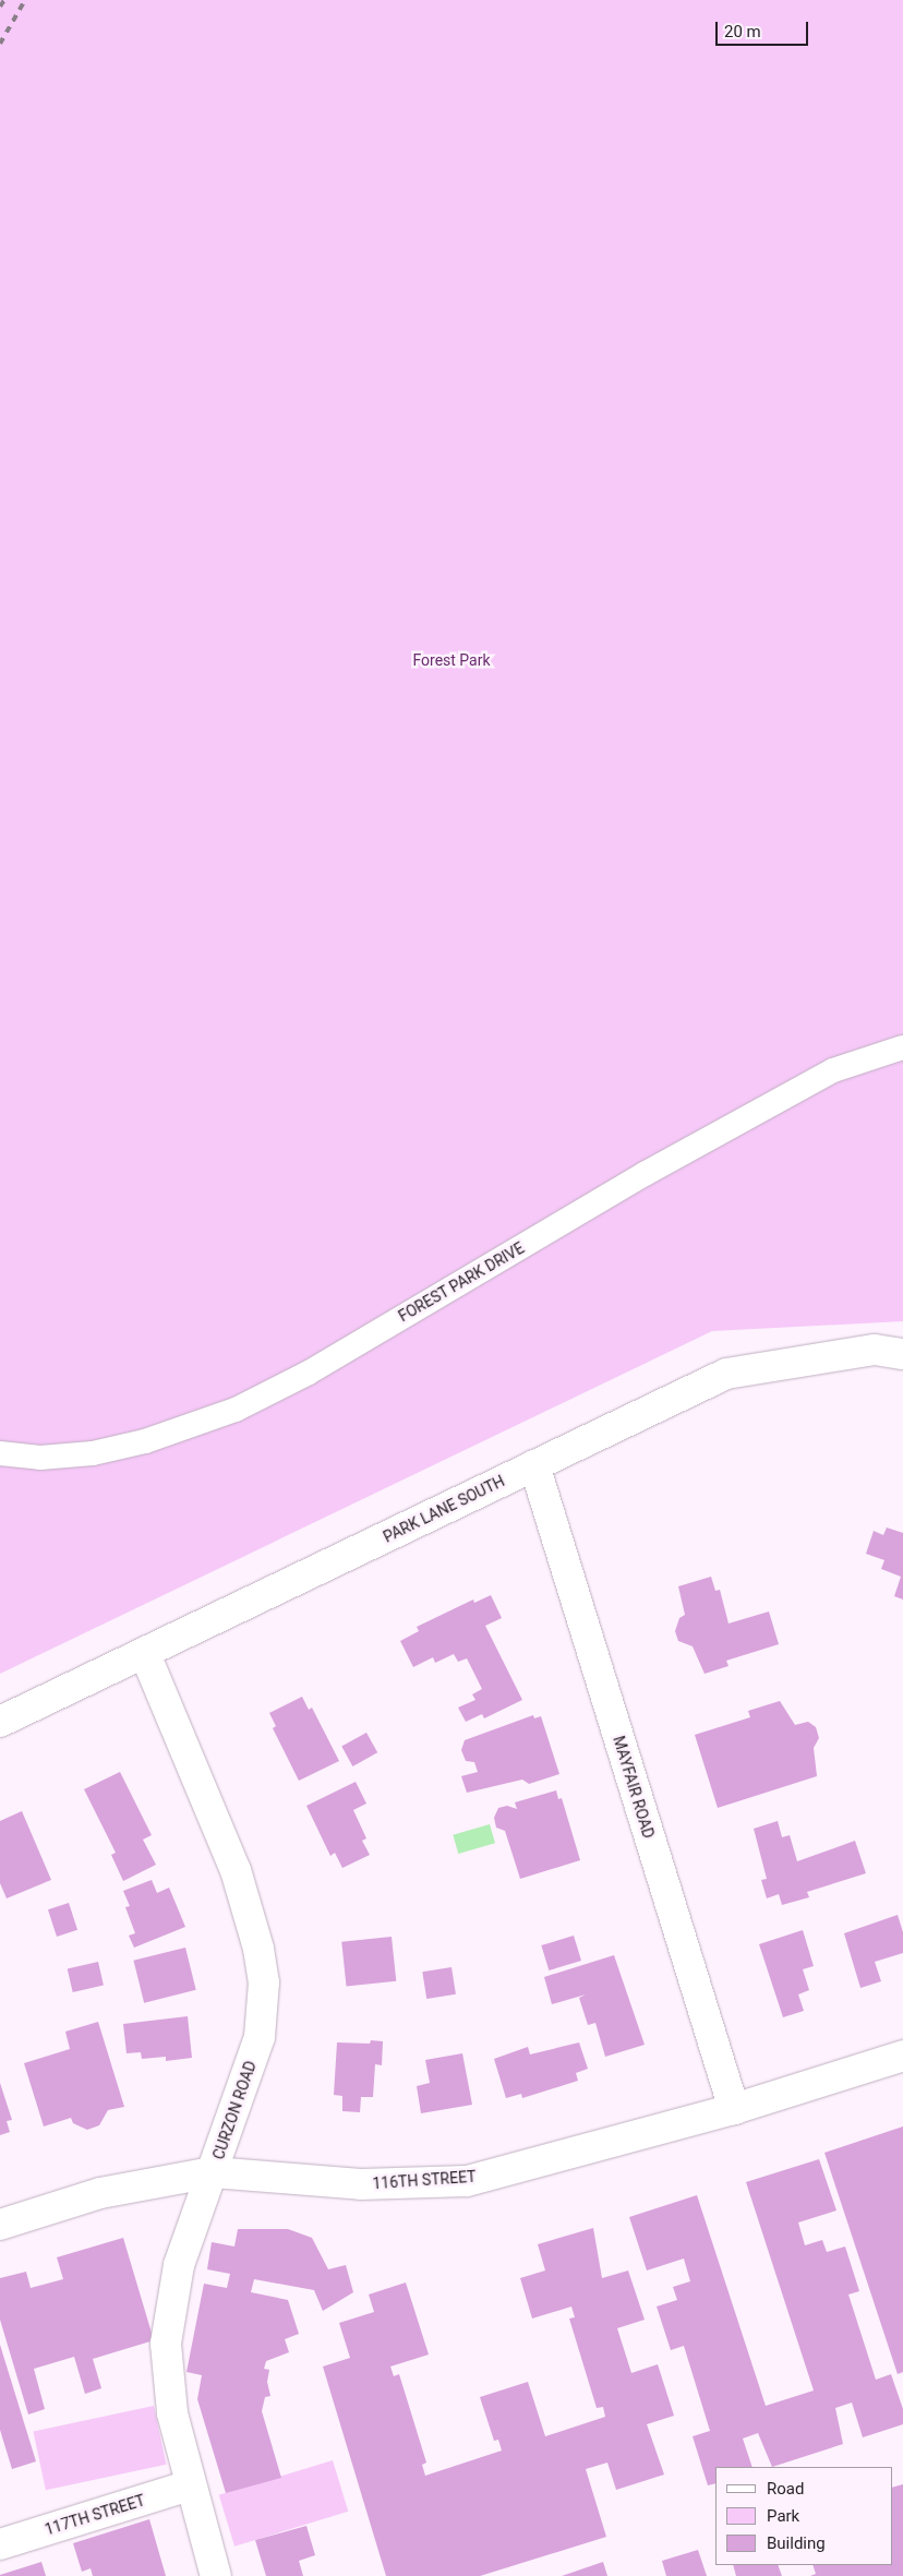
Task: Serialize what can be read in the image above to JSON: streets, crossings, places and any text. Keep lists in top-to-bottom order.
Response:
{
  "streets": {
    "street": [
      "FOREST PARK DRIVE",
      "PARK LANE SOUTH",
      "MAYFAIR ROAD",
      "CURZON ROAD",
      "116TH STREET",
      "117TH STREET"
    ]
  },
  "crossings": [
    ["PARK LANE SOUTH", "MAYFAIR ROAD"],
    ["PARK LANE SOUTH", "CURZON ROAD"],
    ["MAYFAIR ROAD", "116TH STREET"],
    ["CURZON ROAD", "116TH STREET"],
    ["CURZON ROAD", "117TH STREET"]
  ],
  "parks": ["Forest Park"],
  "legend": ["Road", "Park", "Building"],
  "scale_bar": "20 m"
}
